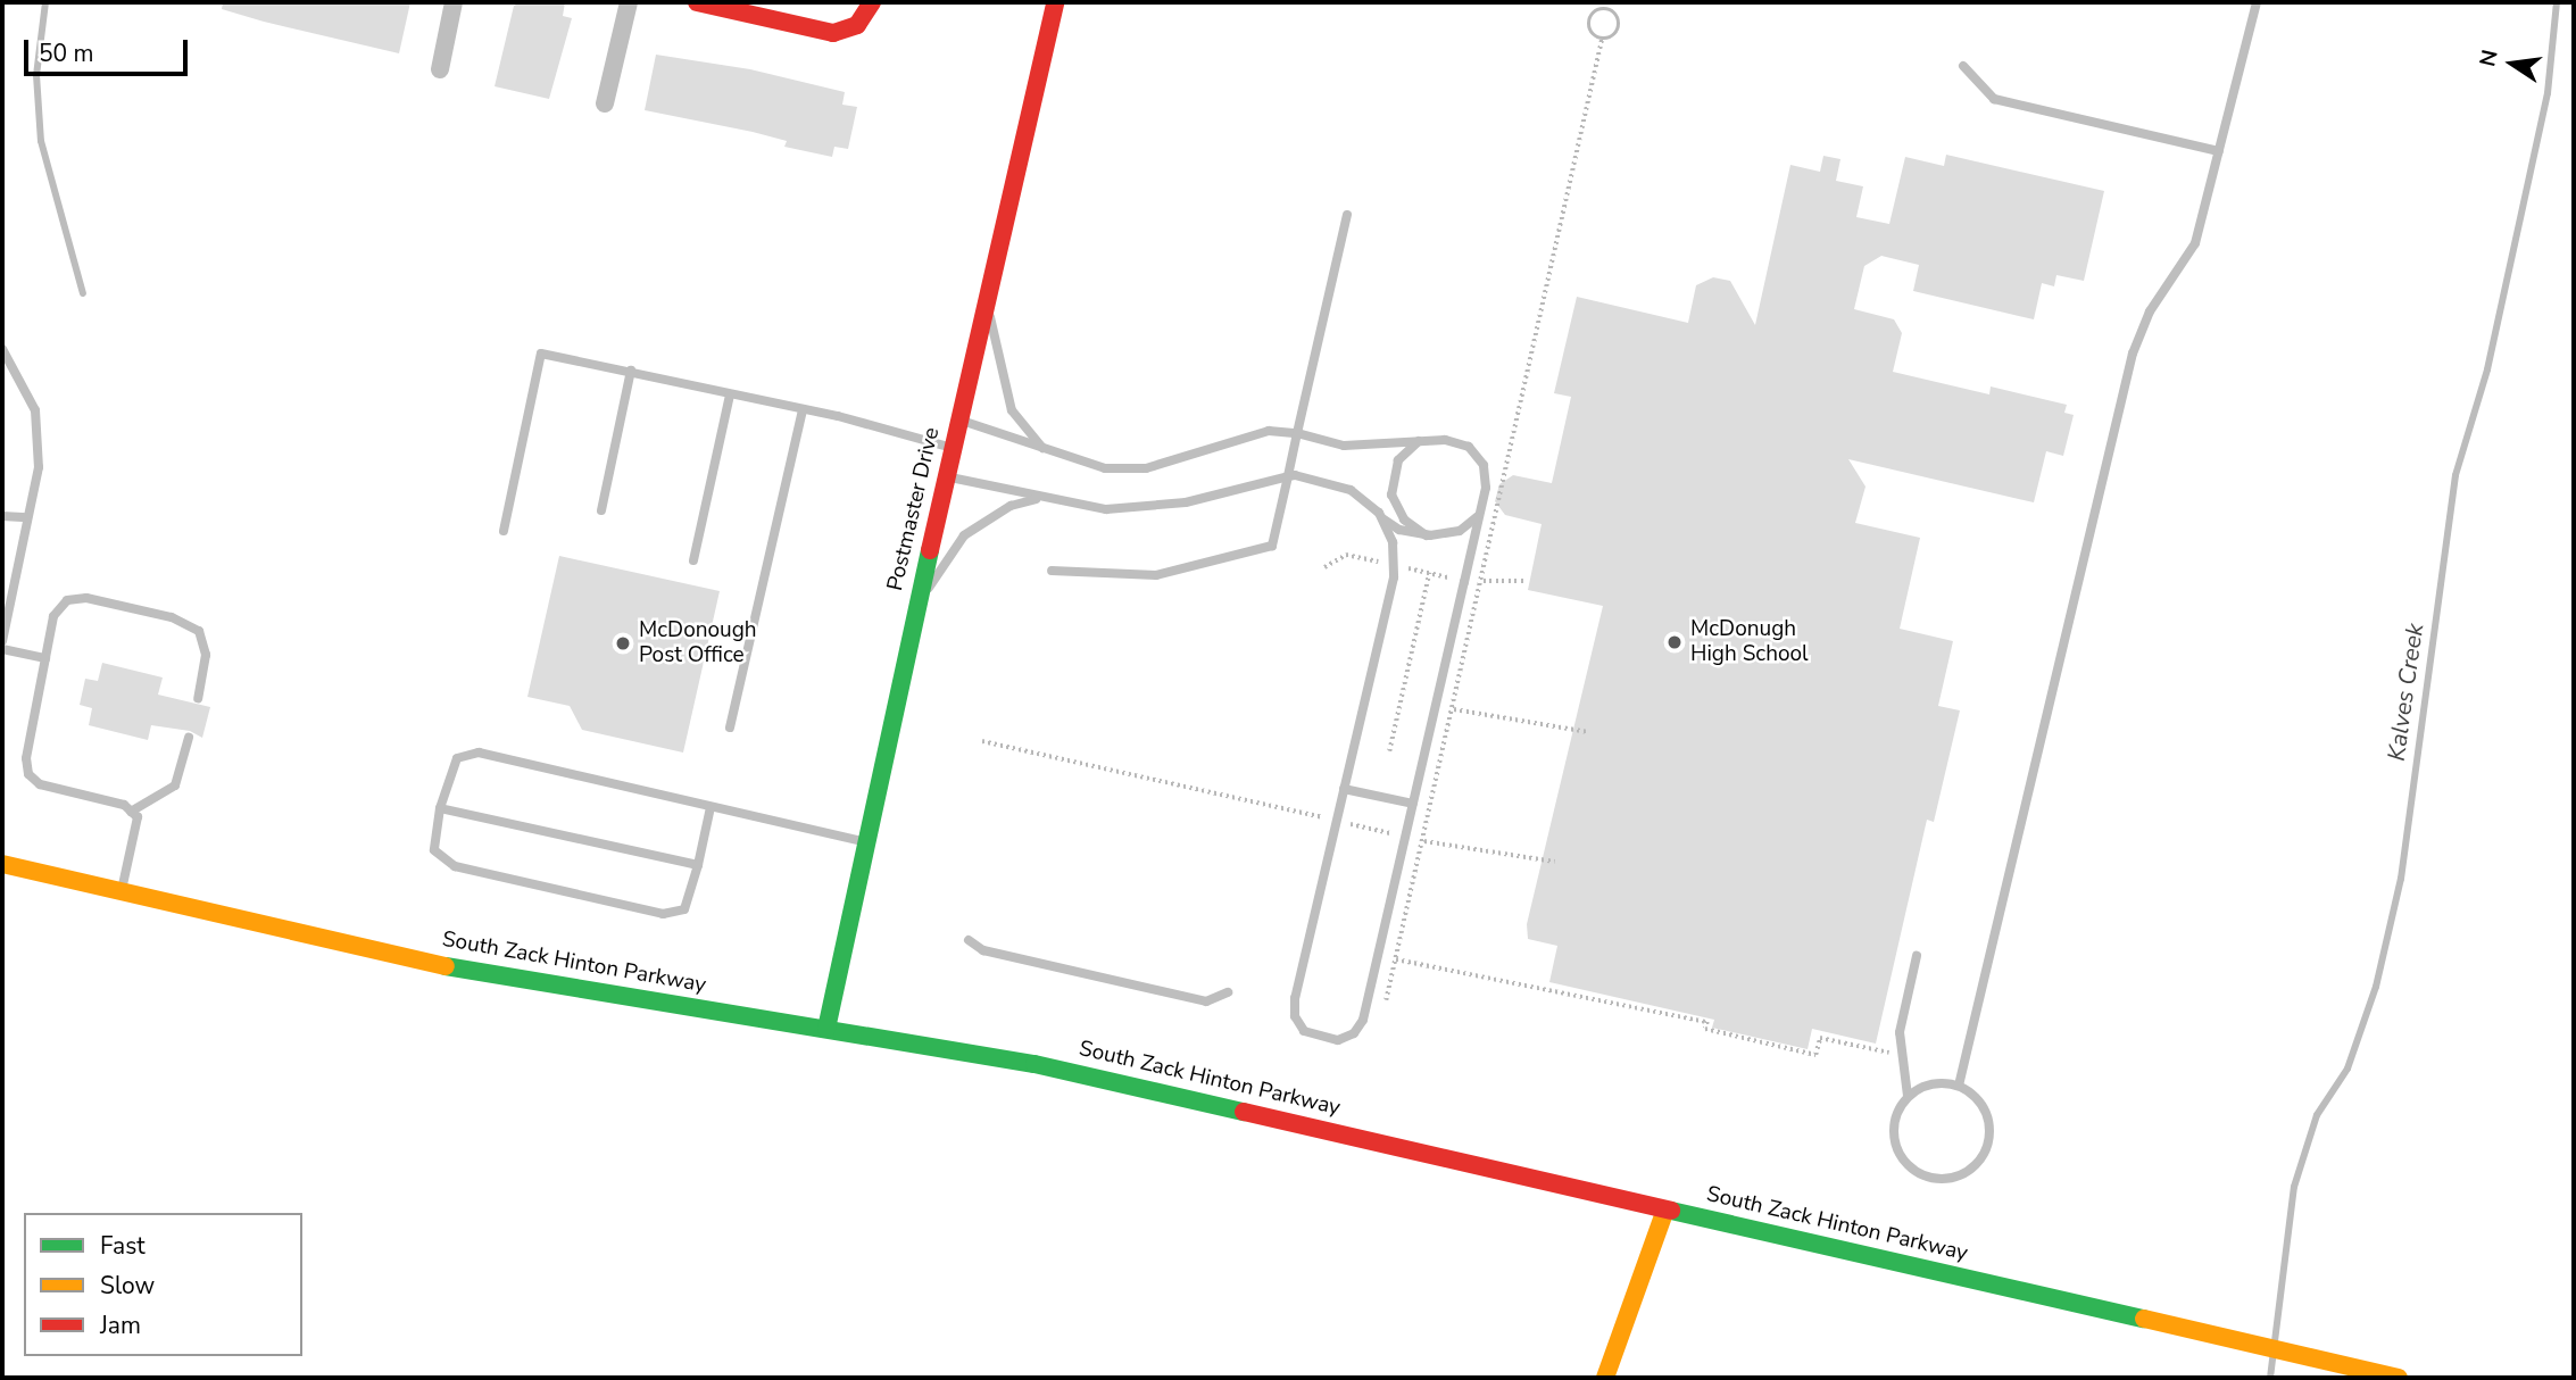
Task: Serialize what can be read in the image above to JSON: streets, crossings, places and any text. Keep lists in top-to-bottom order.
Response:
{
  "streets": {
    "main road": ["Postmaster Drive", "South Zack Hinton Parkway"]
  },
  "crossings": [
    ["Postmaster Drive", "South Zack Hinton Parkway"]
  ],
  "water": ["Kalves Creek"],
  "places": ["McDonugh High School", "McDonough Post Office"],
  "legend": ["Fast", "Slow", "Jam"],
  "scale_bar": "50 m",
  "north": "left"
}
